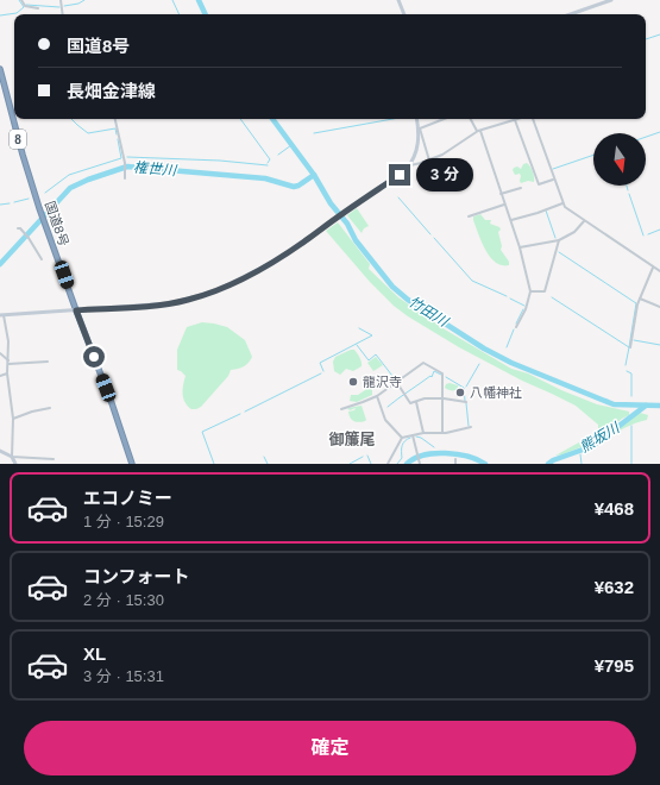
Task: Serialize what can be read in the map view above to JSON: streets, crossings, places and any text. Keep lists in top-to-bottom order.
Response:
{
  "streets": {
    "highway": ["8", "国道8号"]
  },
  "districts": ["御簾尾"],
  "water": ["権世川", "竹田川", "熊坂川"],
  "places": ["龍沢寺", "八幡神社"],
  "north": "bottom",
  "page": {
    "banner": ["国道8号", "長畑金津線"],
    "bubble": "3 分",
    "list": [
      {
        "name": "エコノミー",
        "note": "1 分 · 15:29",
        "value": "¥468"
      },
      {
        "name": "コンフォート",
        "note": "2 分 · 15:30",
        "value": "¥632"
      },
      {
        "name": "XL",
        "note": "3 分 · 15:31",
        "value": "¥795"
      }
    ],
    "buttons": "確定"
  }
}
